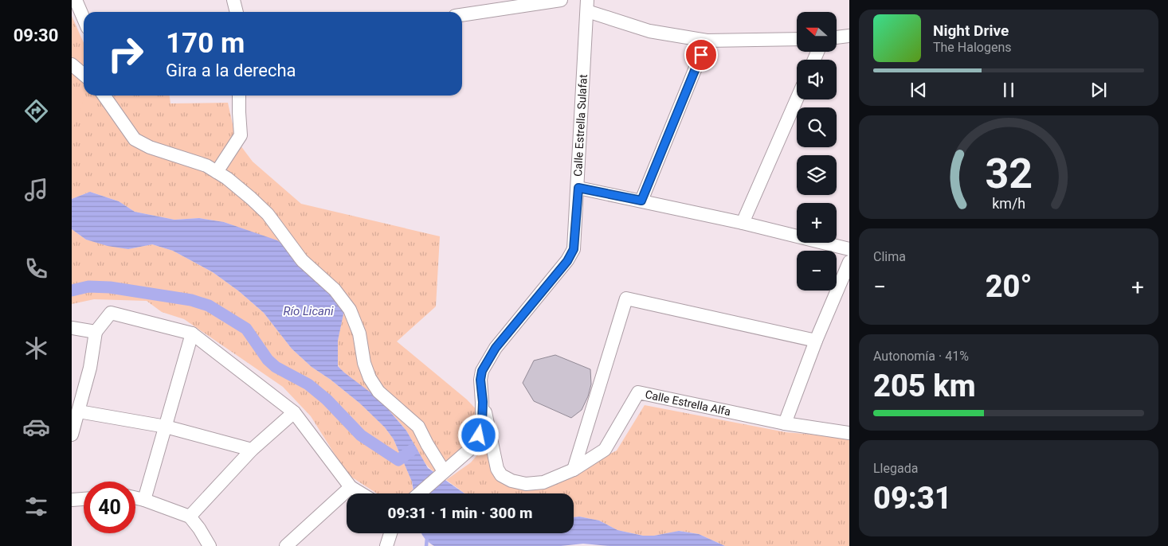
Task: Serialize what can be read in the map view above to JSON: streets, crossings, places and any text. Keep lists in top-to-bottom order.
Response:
{
  "streets": {
    "street": ["Calle Estrella Sulafat", "Calle Estrella Alfa"]
  },
  "crossings": [
    ["Calle Estrella Sulafat", "Calle Estrella Alfa"]
  ],
  "water": ["Río Licani"],
  "north": "left",
  "page": {
    "tabs": "09:30",
    "map_buttons": ["+", "−"],
    "turn": ["170 m", "Gira a la derecha"],
    "song": ["Night Drive", "The Halogens"],
    "tile": [
      "Clima",
      ["Autonomía · 41%", "205 km"],
      ["Llegada", "09:31"]
    ],
    "heat": ["−", "20°", "+"],
    "limit": "40",
    "trip": "09:31 · 1 min · 300 m",
    "gauge": ["32", "km/h"]
  }
}
